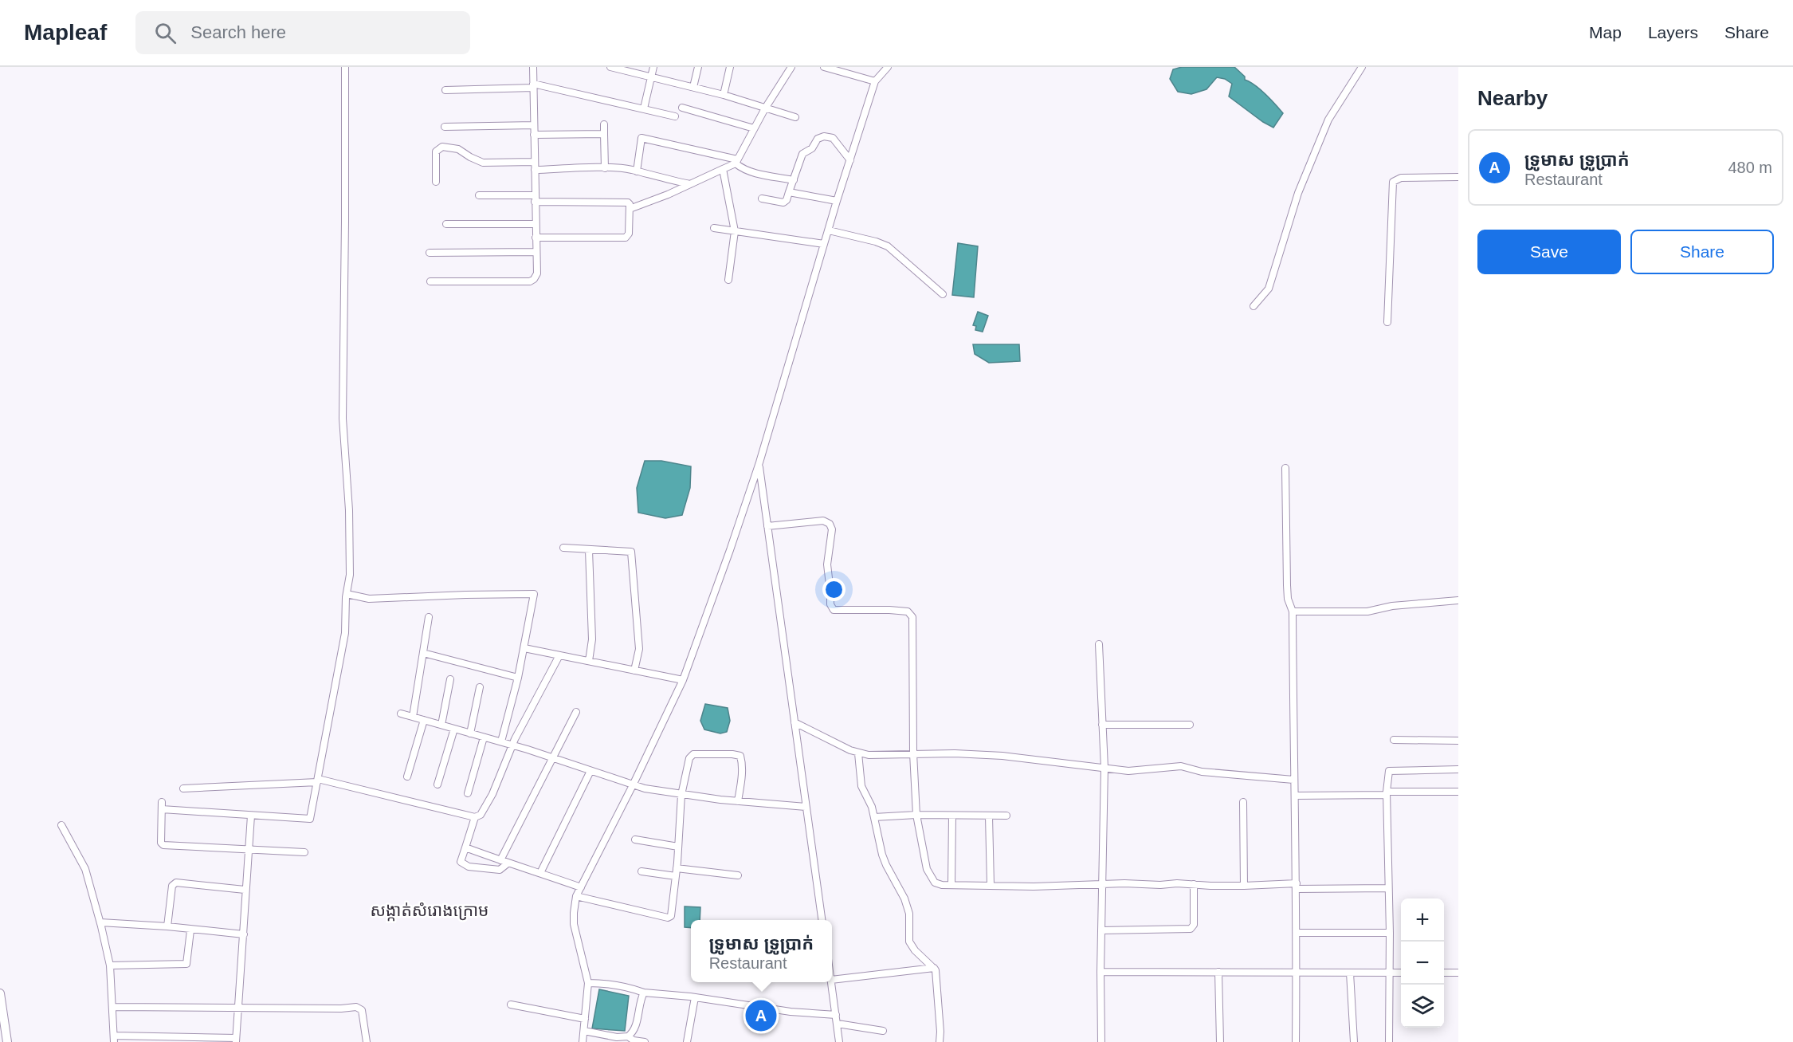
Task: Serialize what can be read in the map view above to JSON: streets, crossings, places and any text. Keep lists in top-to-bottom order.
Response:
{
  "districts": ["សង្កាត់សំរោងក្រោម"],
  "page": {
    "header": "Mapleaf",
    "search": "Search here",
    "nav": ["Map", "Layers", "Share"],
    "heading": "Nearby",
    "list": [
      {
        "mark": "A",
        "name": "ទ្រូមាស ទ្រូប្រាក់",
        "note": "Restaurant",
        "value": "480 m"
      }
    ],
    "buttons": ["Save", "Share"],
    "map_buttons": ["+", "−"],
    "popup": ["ទ្រូមាស ទ្រូប្រាក់", "Restaurant"],
    "pins": "A"
  }
}
